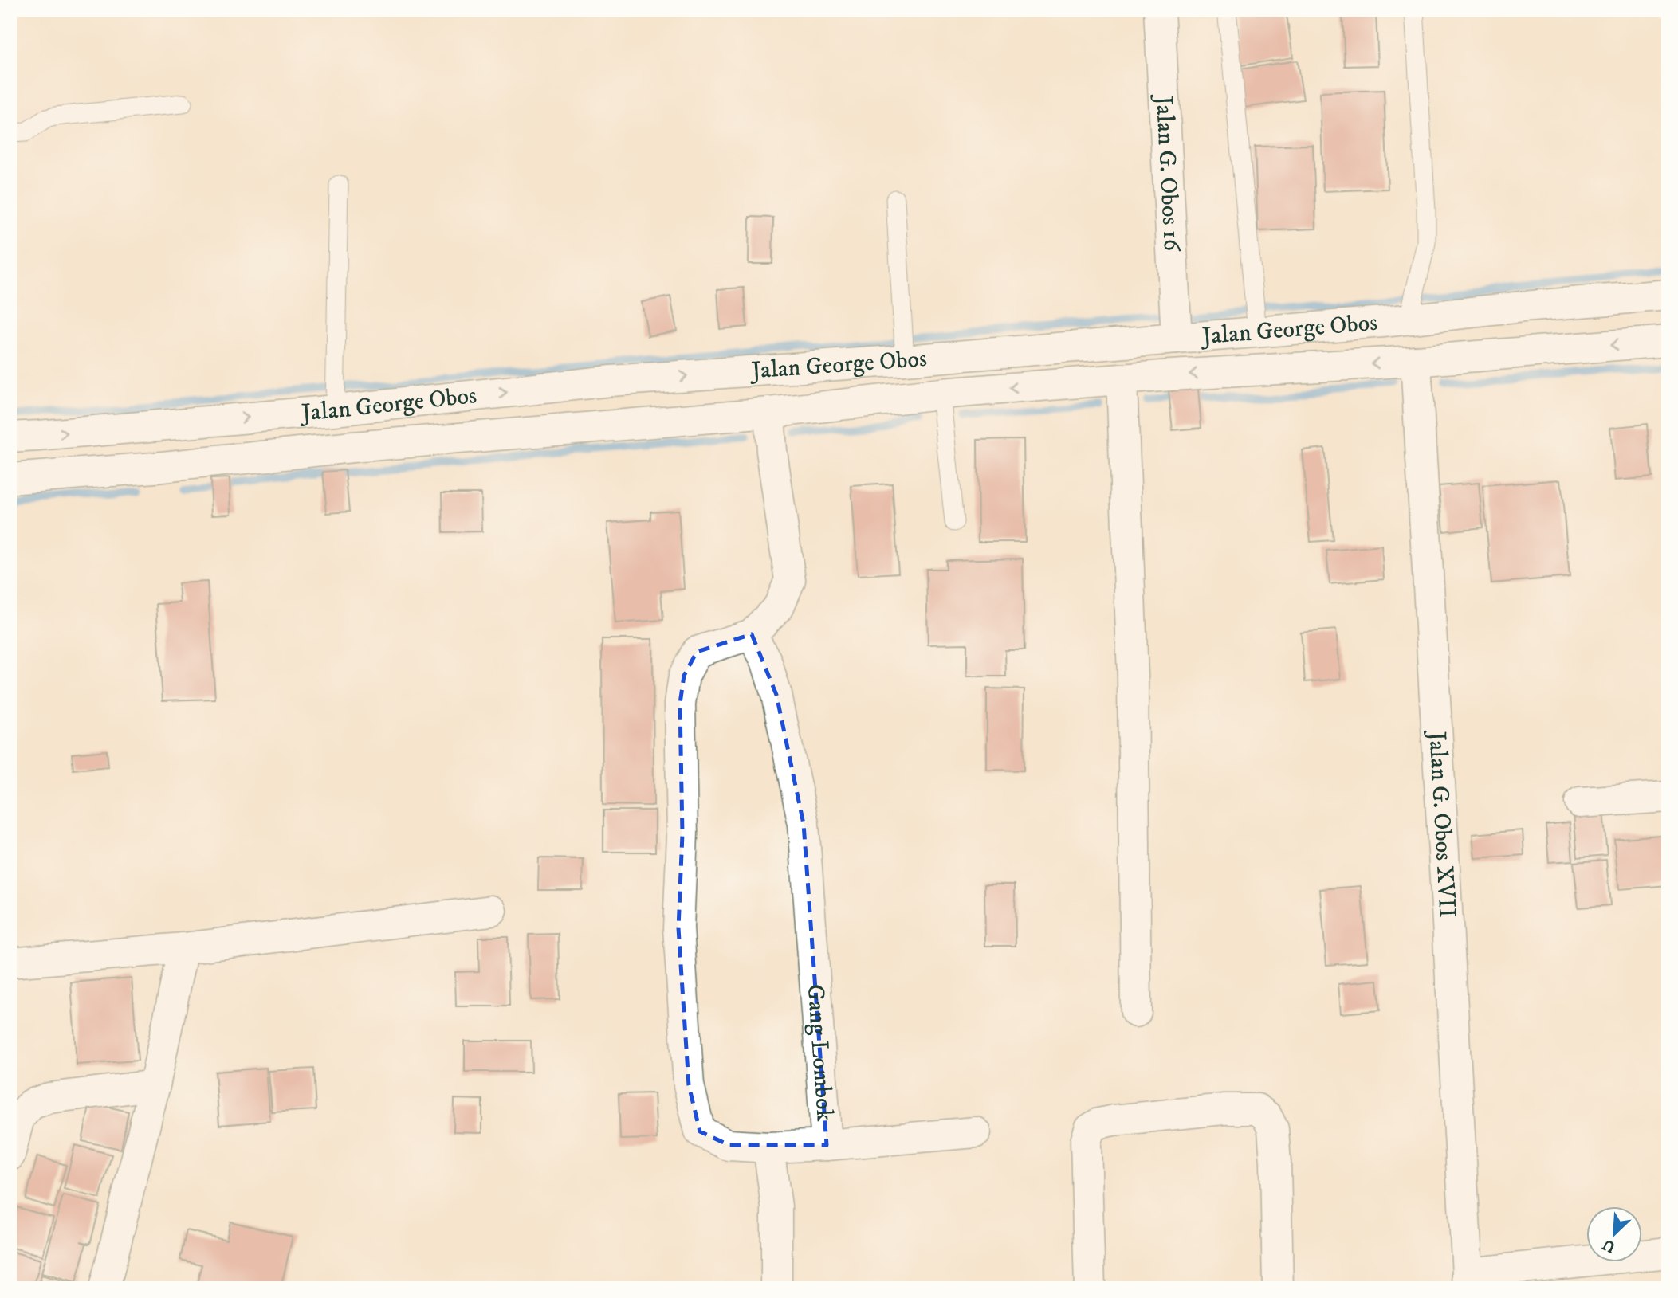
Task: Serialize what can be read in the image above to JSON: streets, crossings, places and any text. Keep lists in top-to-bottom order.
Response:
{
  "streets": {
    "street": [
      "Jalan G. Obos 16",
      "Jalan George Obos",
      "Jalan G. Obos XVII",
      "Gang Lombok"
    ]
  },
  "crossings": [
    ["Jalan G. Obos 16", "Jalan George Obos"],
    ["Jalan George Obos", "Jalan G. Obos XVII"]
  ],
  "north": "bottom left"
}
